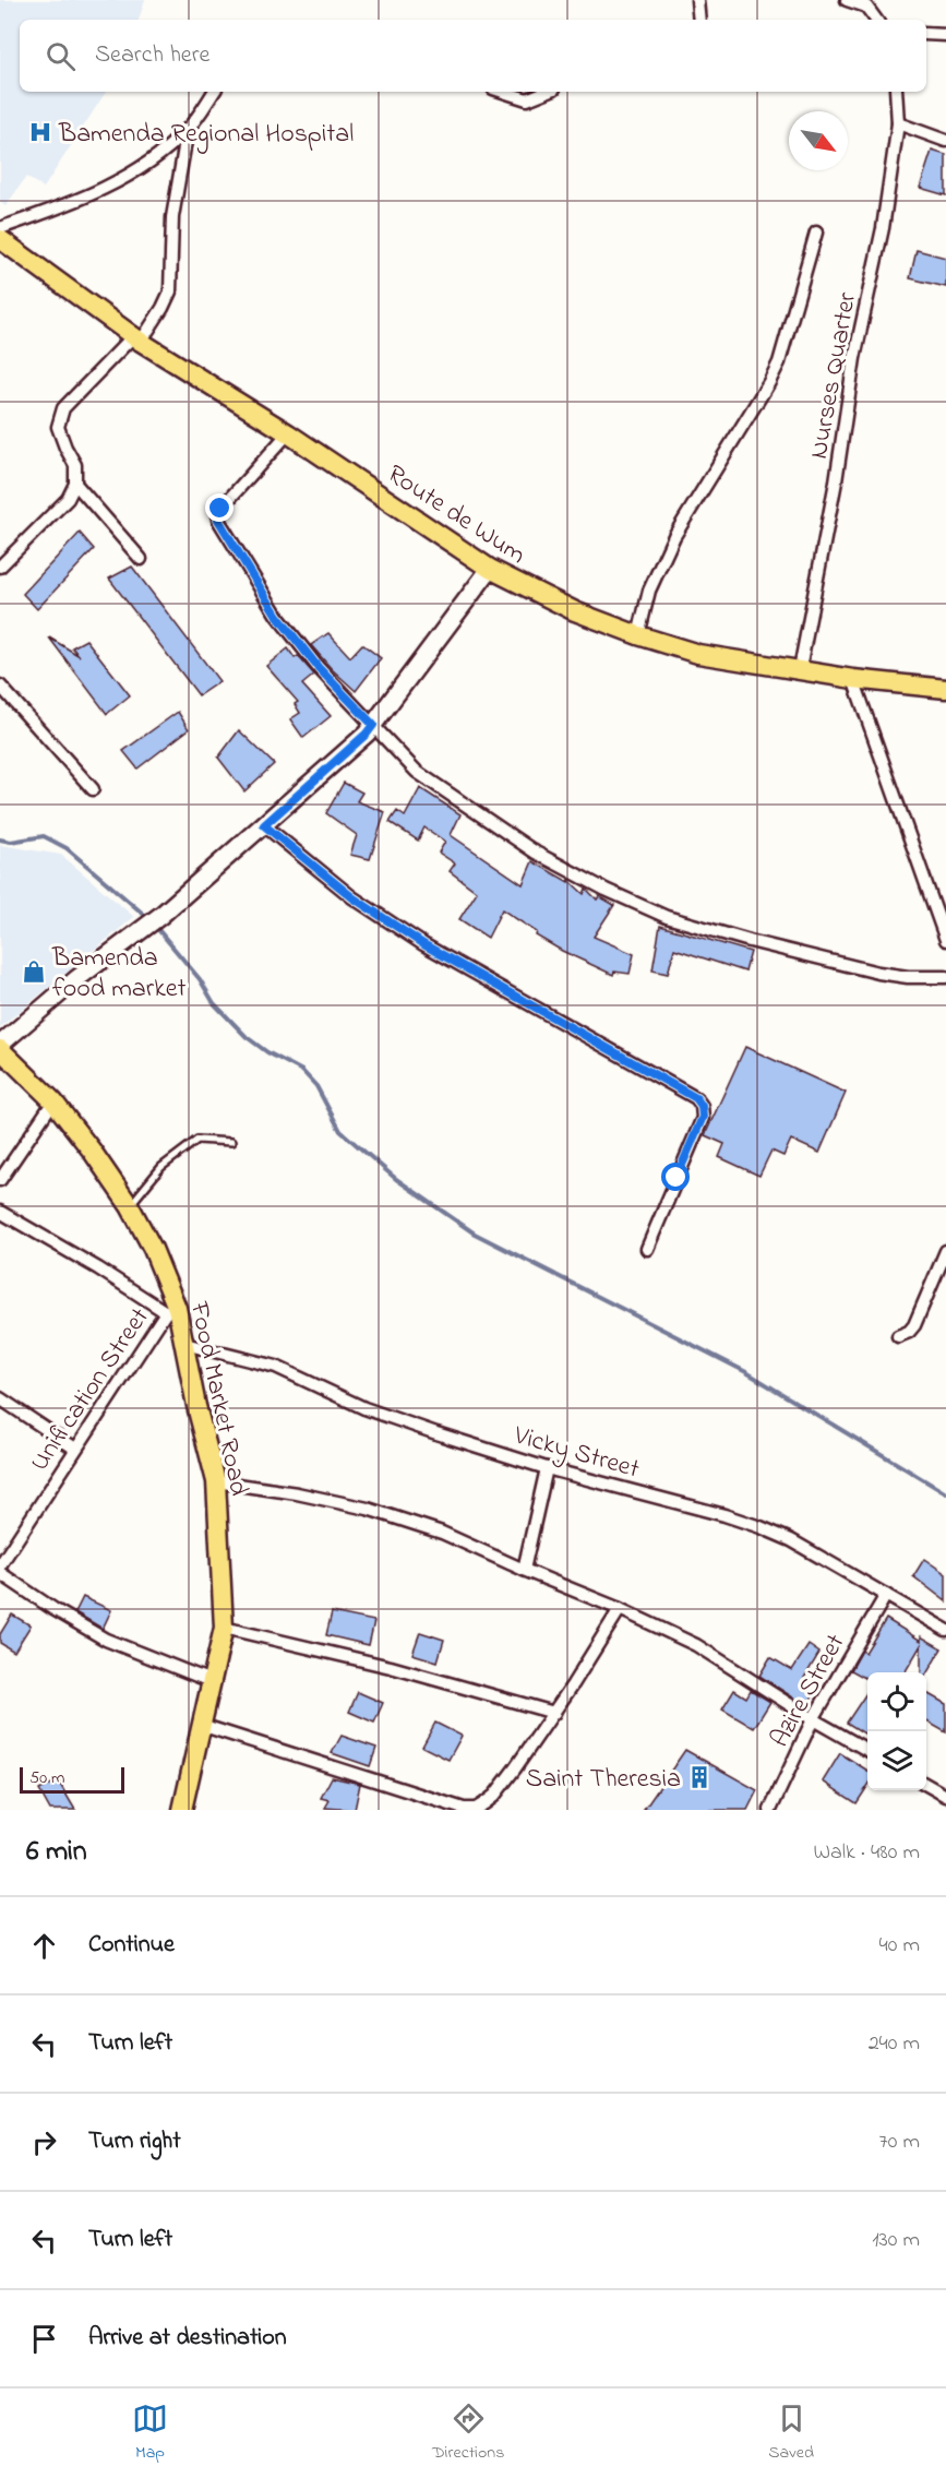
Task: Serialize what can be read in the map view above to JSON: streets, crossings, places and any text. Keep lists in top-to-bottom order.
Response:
{
  "streets": {
    "highway": ["Route de Wum", "Food Market Road"],
    "street": [
      "Nurses Quarter",
      "Unification Street",
      "Vicky Street",
      "Azire Street"
    ]
  },
  "crossings": [
    ["Nurses Quarter", "Route de Wum"],
    ["Unification Street", "Food Market Road"],
    ["Food Market Road", "Vicky Street"],
    ["Vicky Street", "Azire Street"]
  ],
  "places": {
    "hospital": ["Bamenda Regional Hospital"],
    "shop": ["Bamenda food market"],
    "building": ["Saint Theresia"]
  },
  "scale_bar": "50 m",
  "north": "bottom right",
  "page": {
    "search": "Search here",
    "scale": "50 m",
    "heading": ["6 min", "Walk · 480 m"],
    "list": [
      ["Continue", "40 m"],
      ["Turn left", "240 m"],
      ["Turn right", "70 m"],
      ["Turn left", "130 m"],
      "Arrive at destination"
    ],
    "nav": ["Map", "Directions", "Saved"]
  }
}
